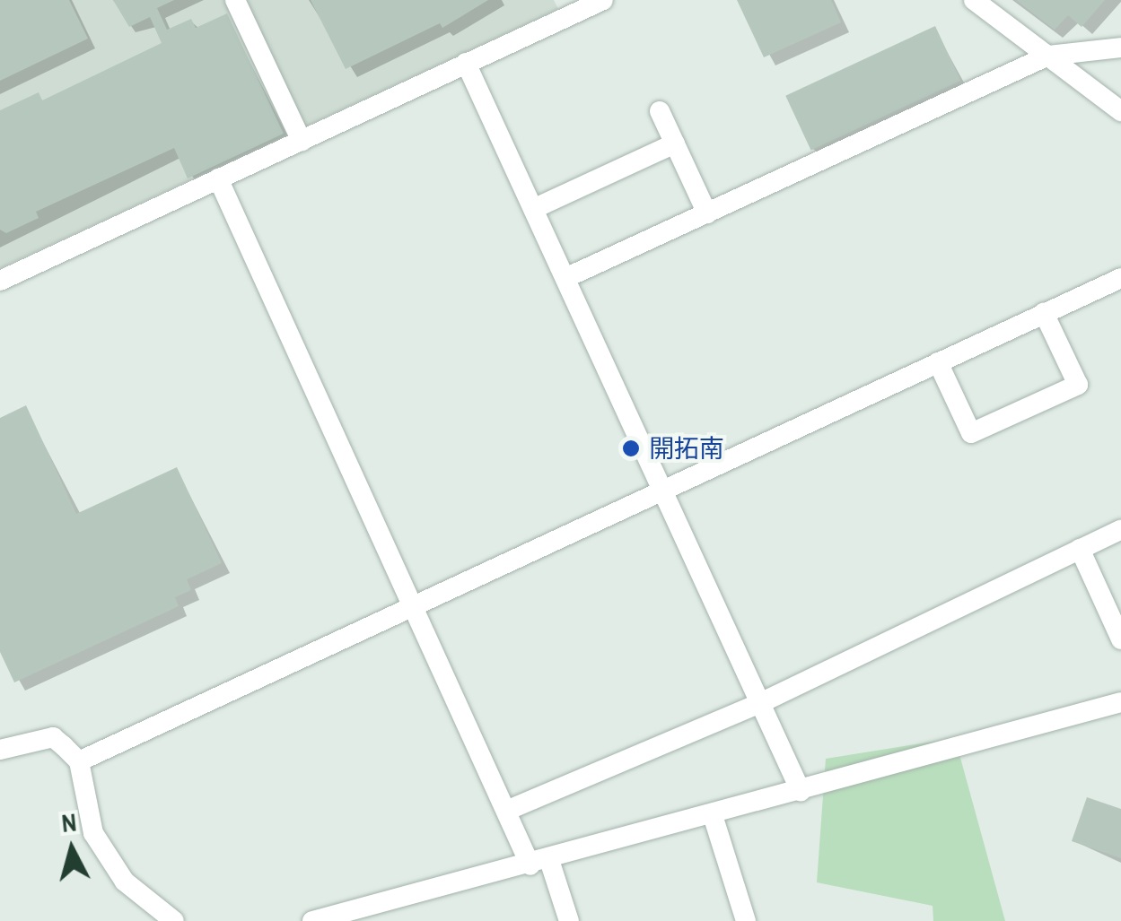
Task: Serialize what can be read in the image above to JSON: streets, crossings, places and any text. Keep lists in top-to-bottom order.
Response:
{
  "places": ["開拓南"],
  "north": "top"
}
